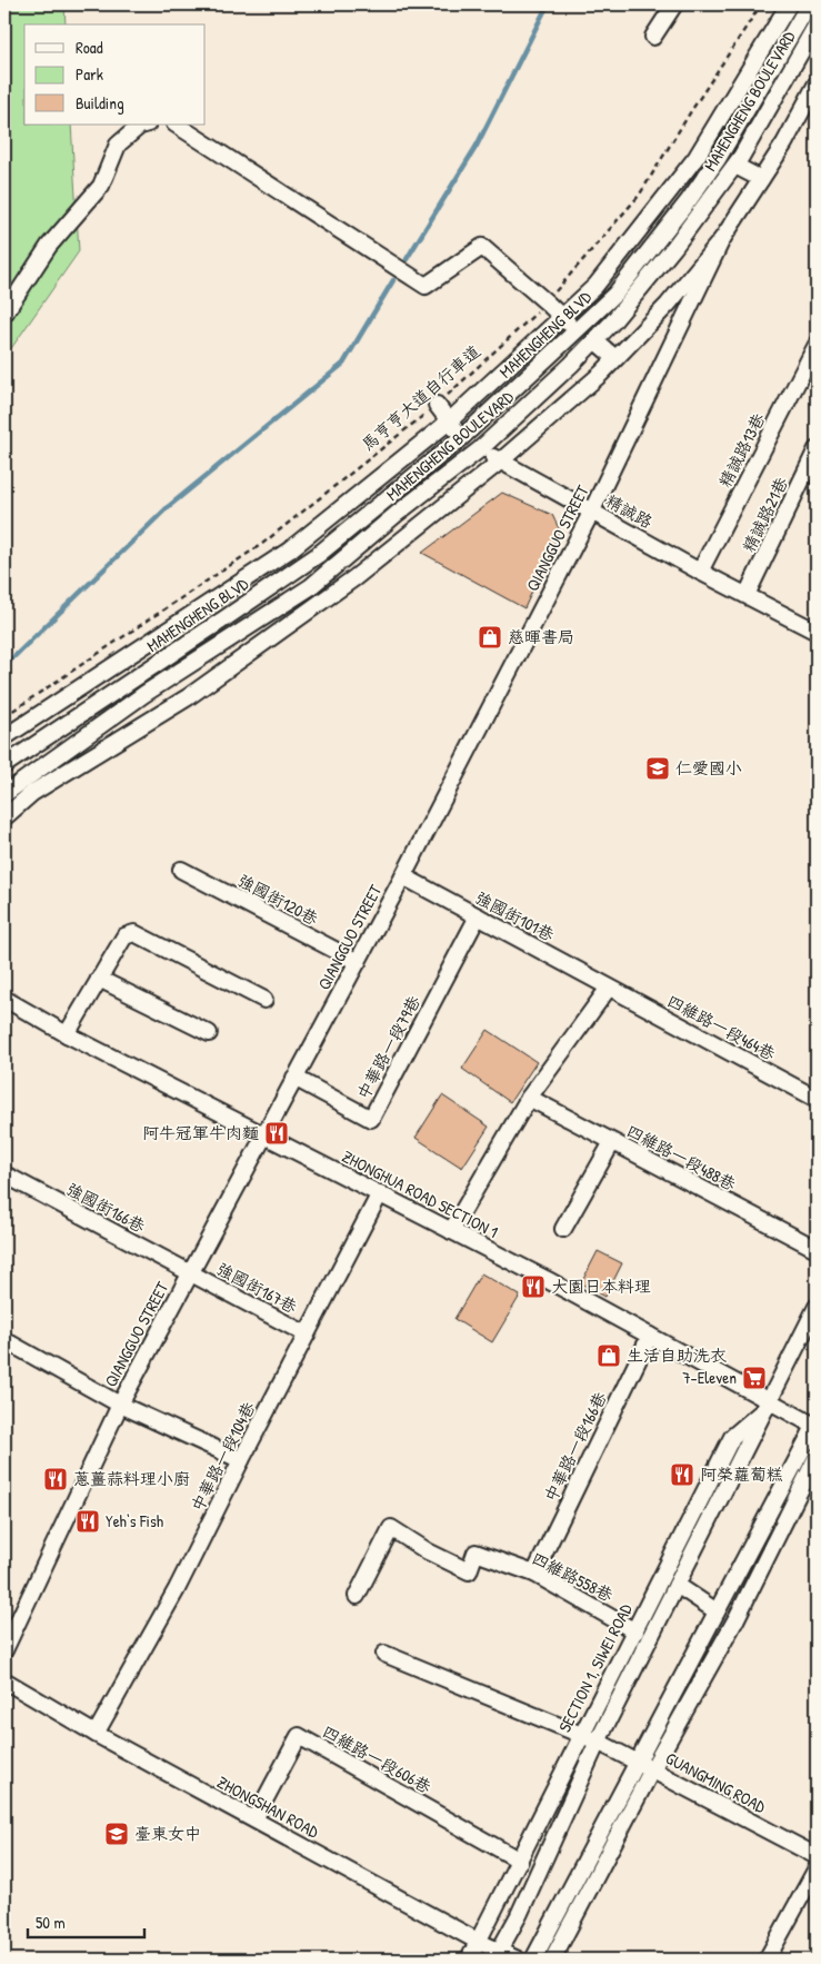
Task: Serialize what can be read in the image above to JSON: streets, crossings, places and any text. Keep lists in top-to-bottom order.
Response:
{
  "streets": {
    "street": [
      "MAHENGHENG BOULEVARD",
      "MAHENGHENG BLVD",
      "精誠路13巷",
      "精誠路",
      "精誠路21巷",
      "QIANGGUO STREET",
      "強國街120巷",
      "強國街101巷",
      "四維路一段464巷",
      "中華路一段79巷",
      "四維路一段488巷",
      "ZHONGHUA ROAD SECTION 1",
      "強國街166巷",
      "強國街167巷",
      "中華路一段166巷",
      "中華路一段104巷",
      "四維路558巷",
      "SECTION 1, SIWEI ROAD",
      "四維路一段606巷",
      "GUANGMING ROAD",
      "ZHONGSHAN ROAD"
    ],
    "path": ["馬亨亨大道自行車道"]
  },
  "crossings": [
    ["MAHENGHENG BOULEVARD", "精誠路"],
    ["MAHENGHENG BOULEVARD", "QIANGGUO STREET"],
    ["MAHENGHENG BLVD", "精誠路"],
    ["馬亨亨大道自行車道", "精誠路"],
    ["精誠路13巷", "精誠路"],
    ["精誠路", "精誠路21巷"],
    ["精誠路", "QIANGGUO STREET"],
    ["QIANGGUO STREET", "強國街120巷"],
    ["QIANGGUO STREET", "強國街101巷"],
    ["QIANGGUO STREET", "中華路一段79巷"],
    ["QIANGGUO STREET", "ZHONGHUA ROAD SECTION 1"],
    ["QIANGGUO STREET", "強國街166巷"],
    ["QIANGGUO STREET", "強國街167巷"],
    ["強國街101巷", "四維路一段464巷"],
    ["強國街101巷", "中華路一段79巷"],
    ["ZHONGHUA ROAD SECTION 1", "中華路一段166巷"],
    ["ZHONGHUA ROAD SECTION 1", "中華路一段104巷"],
    ["ZHONGHUA ROAD SECTION 1", "SECTION 1, SIWEI ROAD"],
    ["強國街166巷", "強國街167巷"],
    ["強國街167巷", "中華路一段104巷"],
    ["中華路一段166巷", "四維路558巷"],
    ["中華路一段104巷", "ZHONGSHAN ROAD"],
    ["四維路558巷", "SECTION 1, SIWEI ROAD"],
    ["SECTION 1, SIWEI ROAD", "四維路一段606巷"],
    ["SECTION 1, SIWEI ROAD", "GUANGMING ROAD"],
    ["SECTION 1, SIWEI ROAD", "ZHONGSHAN ROAD"],
    ["四維路一段606巷", "ZHONGSHAN ROAD"]
  ],
  "places": {
    "shop": ["慈暉書局", "生活自助洗衣"],
    "school or university": ["仁愛國小", "臺東女中"],
    "restaurant": [
      "阿牛冠軍牛肉麵",
      "大園日本料理",
      "阿榮蘿蔔糕",
      "蔥薑蒜料理小廚",
      "Yeh‘s Fish"
    ],
    "supermarket": ["7-Eleven"]
  },
  "legend": ["Road", "Park", "Building"],
  "scale_bar": "50 m"
}
